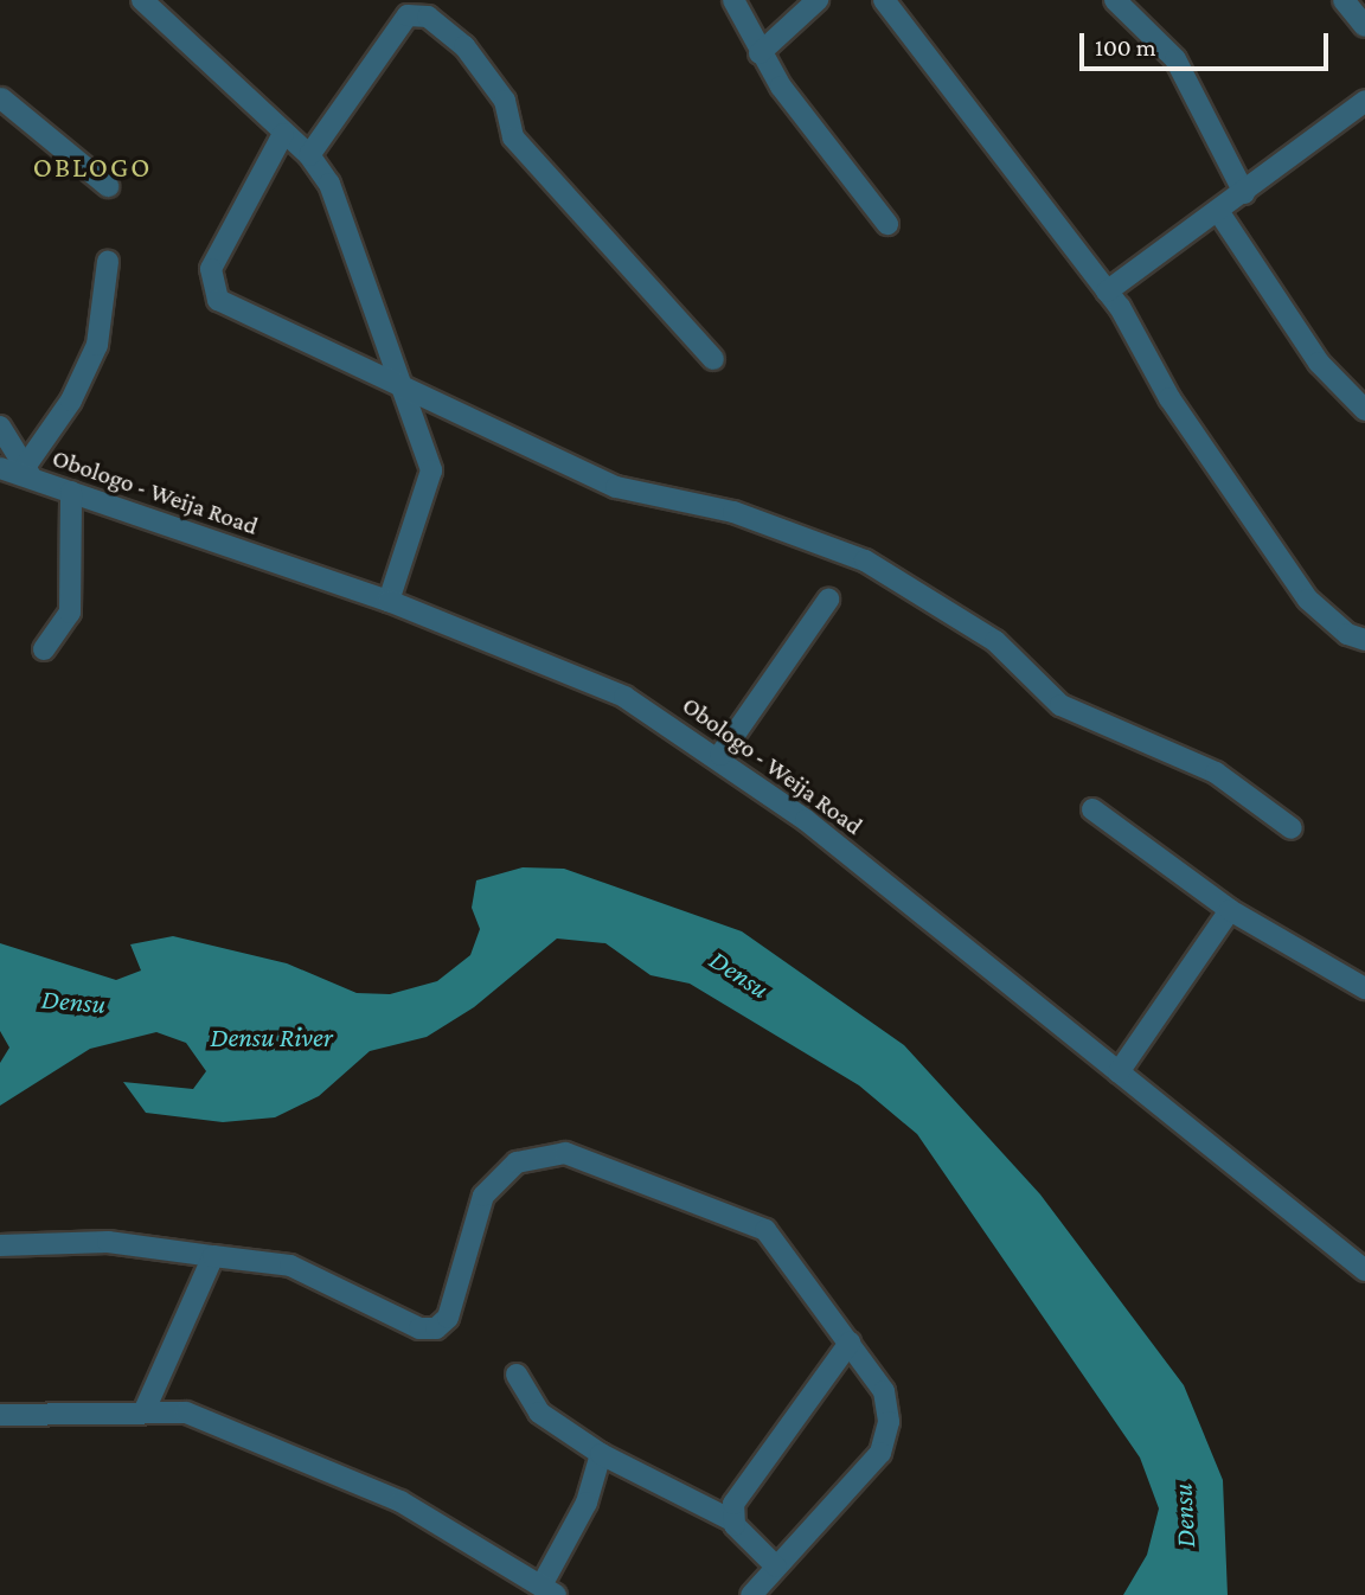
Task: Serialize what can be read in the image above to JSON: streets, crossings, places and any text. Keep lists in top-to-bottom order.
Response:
{
  "streets": {
    "street": ["Obologo - Weija Road"]
  },
  "districts": ["OBLOGO"],
  "water": ["Densu", "Densu River"],
  "scale_bar": "100 m"
}
